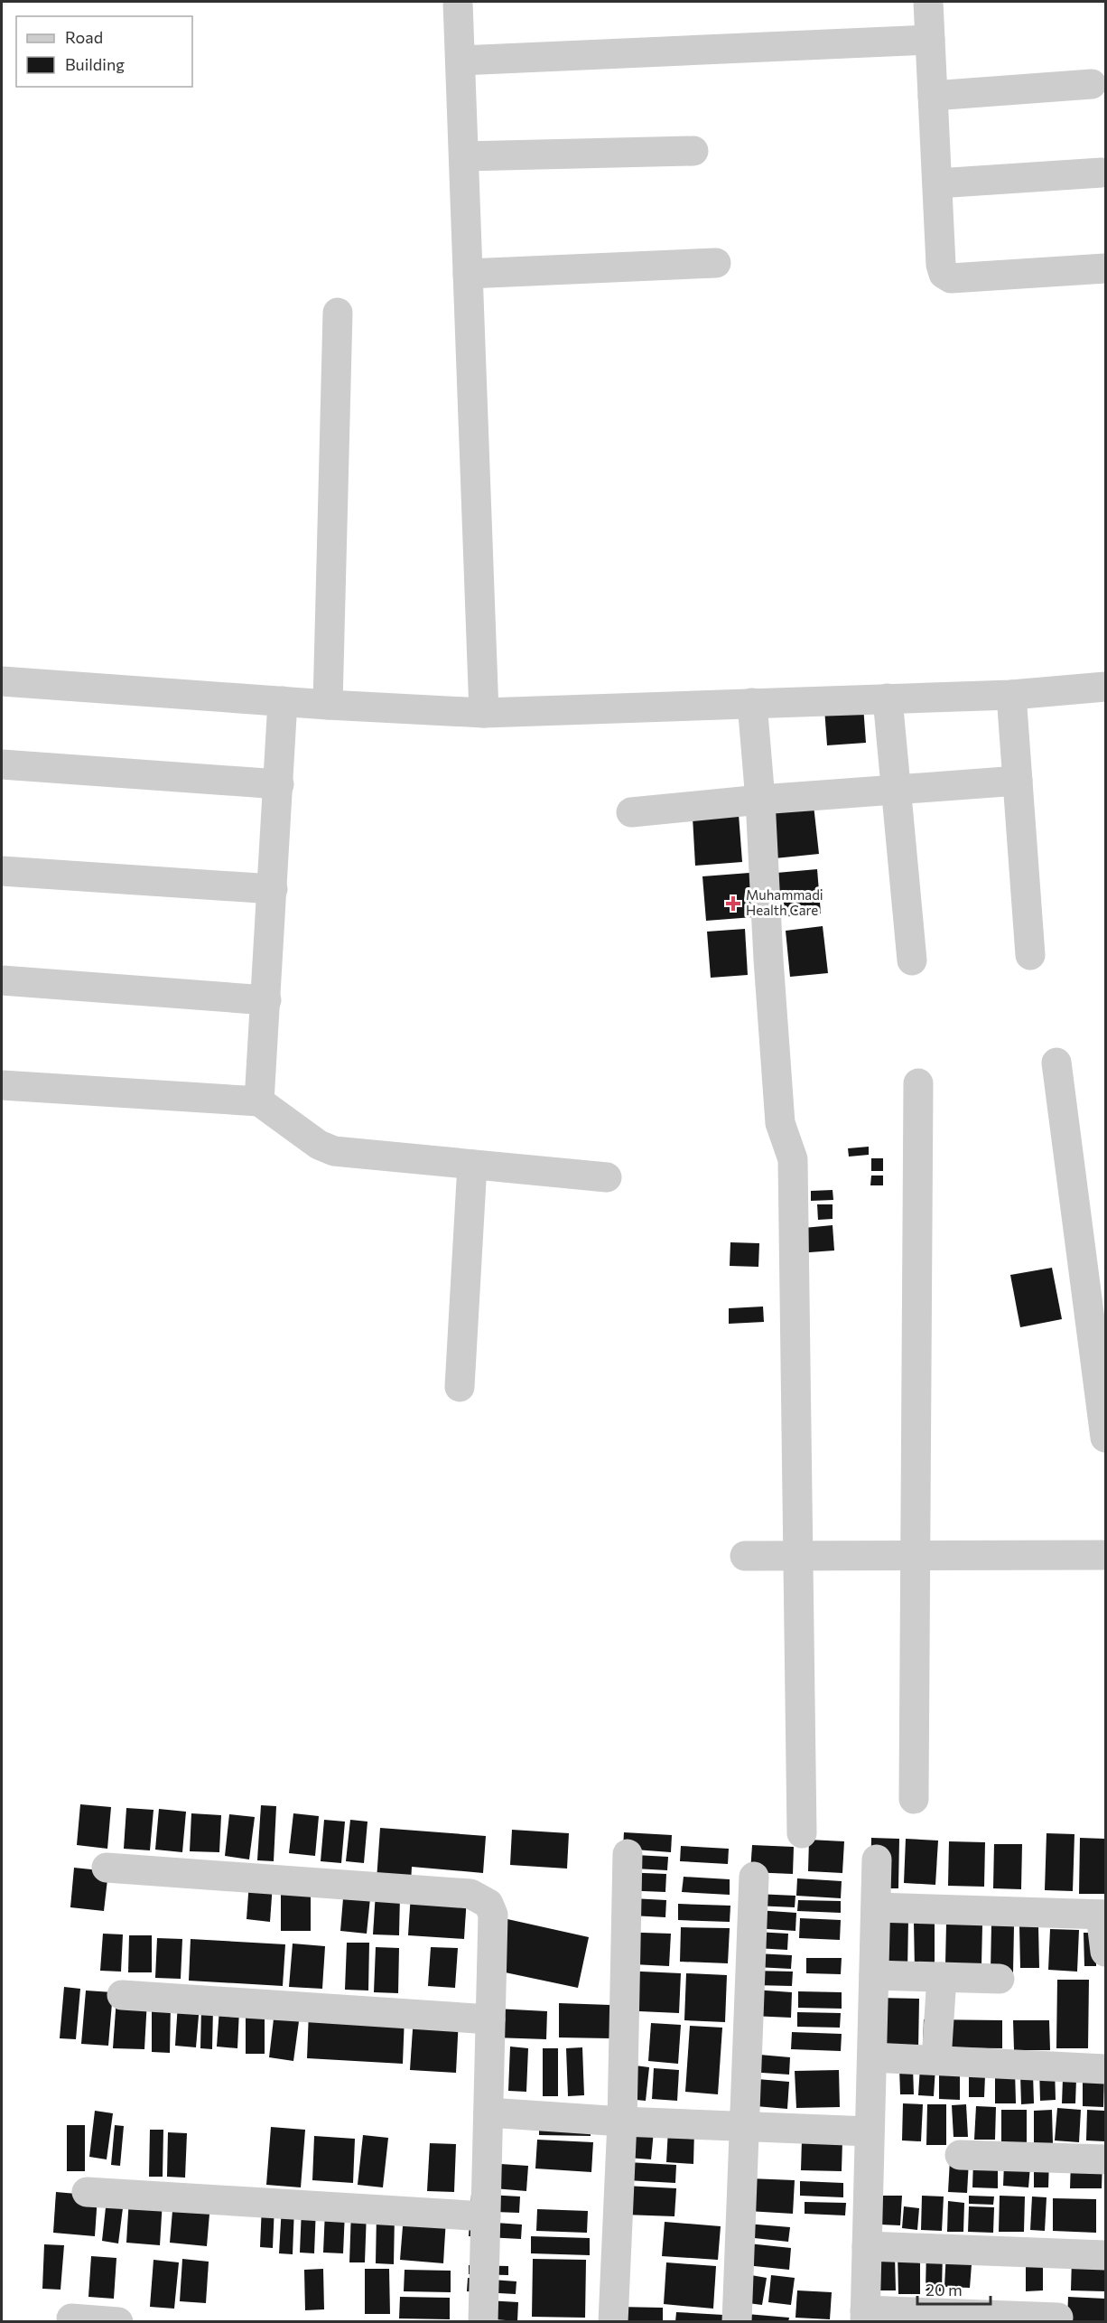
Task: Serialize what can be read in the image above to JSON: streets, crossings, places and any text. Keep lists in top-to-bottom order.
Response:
{
  "places": {
    "health": ["Muhammadi Health Care"]
  },
  "legend": ["Road", "Building"],
  "scale_bar": "20 m"
}
